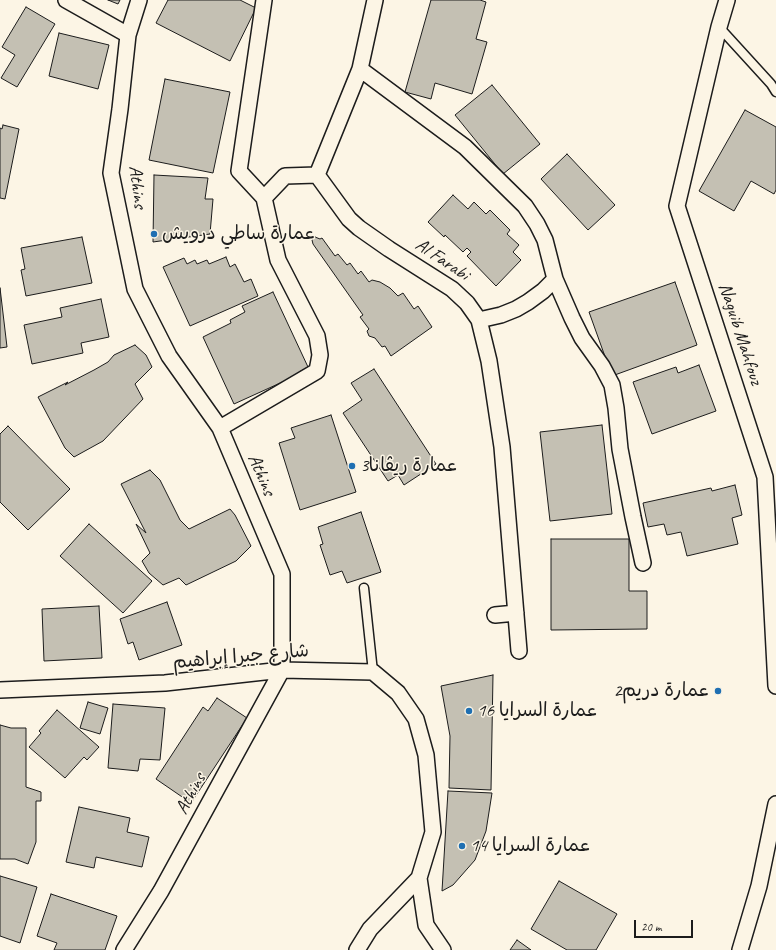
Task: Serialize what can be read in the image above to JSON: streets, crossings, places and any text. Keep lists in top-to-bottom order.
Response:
{
  "streets": {
    "street": [
      "Athins",
      "Al Farabi",
      "Naguib Mahfouz",
      "شارع جبرا إبراهيم"
    ]
  },
  "crossings": [
    ["Athins", "شارع جبرا إبراهيم"]
  ],
  "places": [
    "عمارة ساطي درويش",
    "عمارة ريڤانا3",
    "عمارة دريم2",
    "عمارة السرايا 16",
    "عمارة السرايا 14"
  ],
  "scale_bar": "20 m"
}
